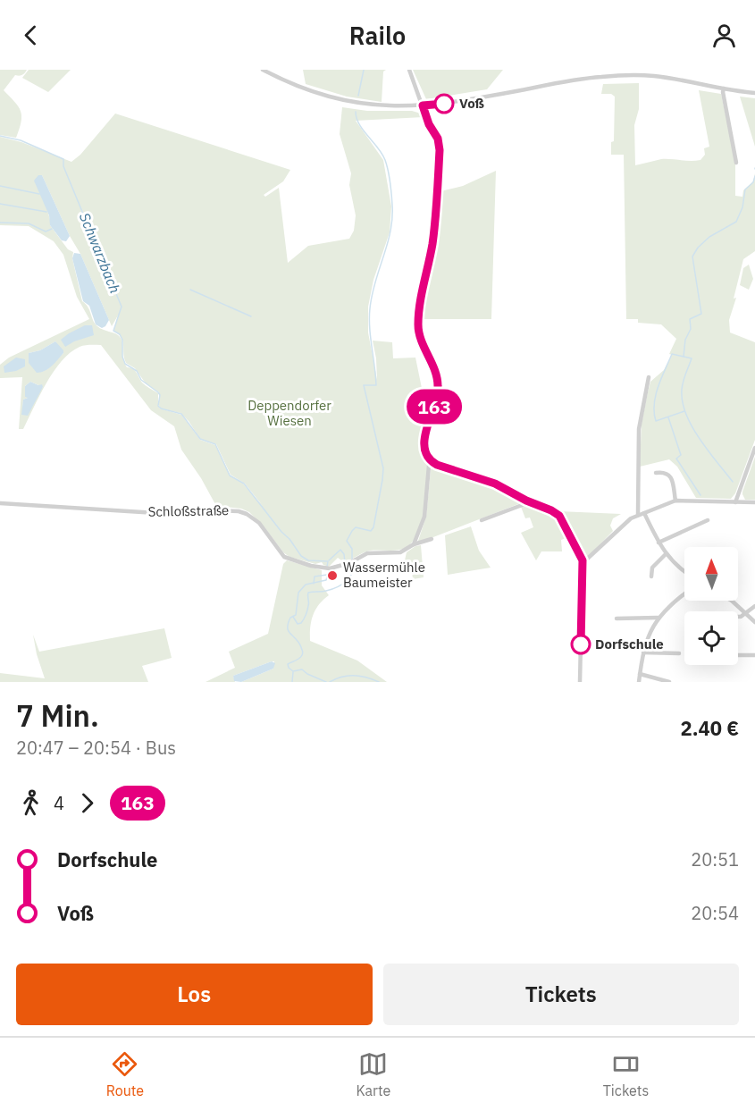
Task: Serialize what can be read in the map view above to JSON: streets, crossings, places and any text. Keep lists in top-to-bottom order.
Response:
{
  "streets": {
    "street": ["Schloßstraße"]
  },
  "water": ["Schwarzbach"],
  "parks": ["Deppendorfer Wiesen"],
  "places": ["Voß", "Wassermühle Baumeister", "Dorfschule"],
  "lines": ["bus line 163"],
  "north": "top",
  "page": {
    "header": "Railo",
    "on_map": "163",
    "heading": ["7 Min.", "20:47 – 20:54 · Bus", "2.40 €"],
    "legs": ["4", "163"],
    "list": [
      {
        "name": "Dorfschule",
        "value": "20:51"
      },
      {
        "name": "Voß",
        "value": "20:54"
      }
    ],
    "buttons": ["Los", "Tickets"],
    "tabs": ["Route", "Karte", "Tickets"]
  }
}
